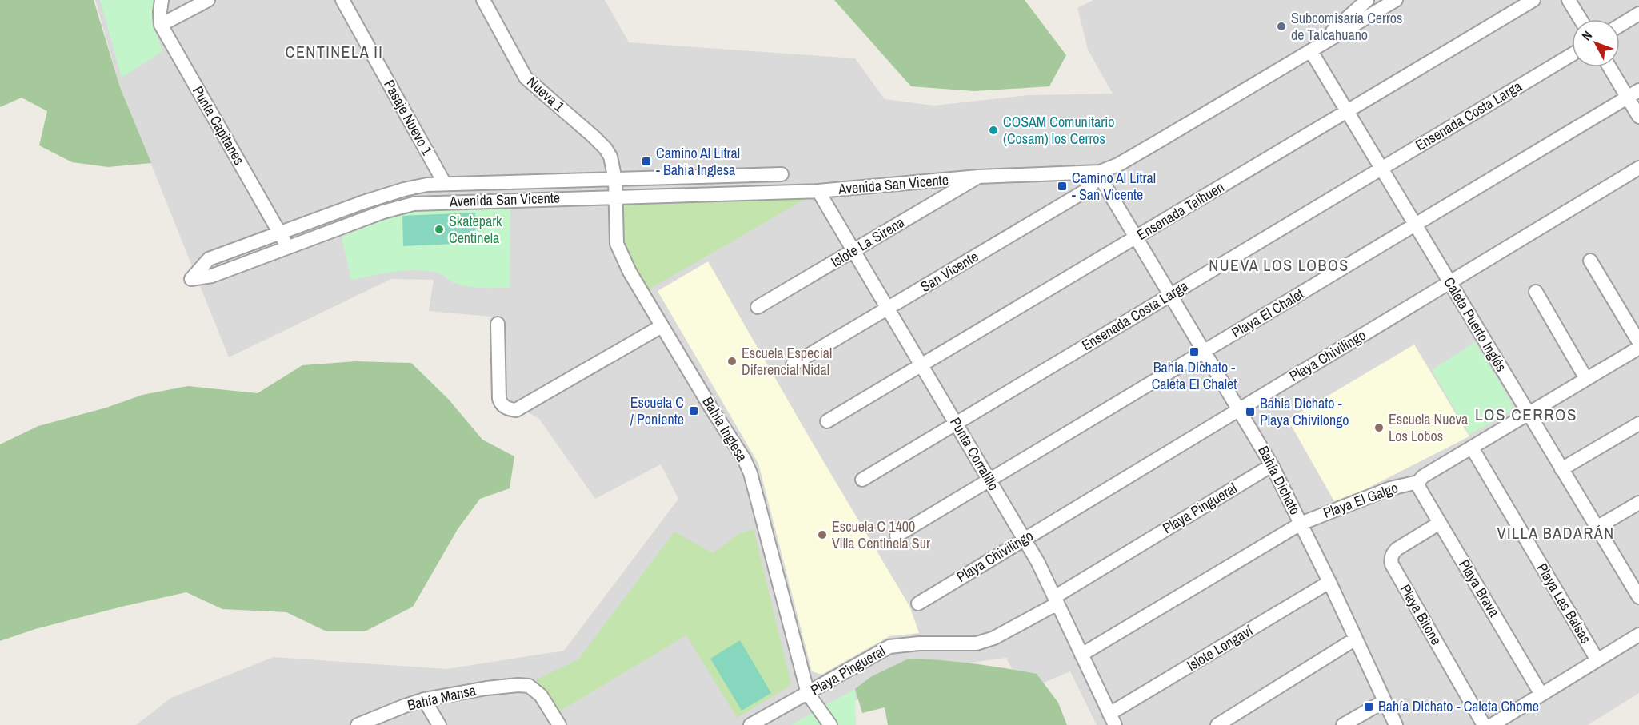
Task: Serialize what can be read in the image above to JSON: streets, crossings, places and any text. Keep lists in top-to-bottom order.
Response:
{
  "streets": {
    "street": [
      "Nueva 1",
      "Ensenada Costa Larga",
      "Pasaje Nuevo 1",
      "Punta Capitanes",
      "Avenida San Vicente",
      "Ensenada Taihuen",
      "Islote La Sirena",
      "San Vicente",
      "Playa El Chalet",
      "Caleta Puerto Inglés",
      "Playa Chivilingo",
      "Bahía Inglesa",
      "Punta Corralillo",
      "Bahía Dichato",
      "Playa El Galgo",
      "Playa Pingueral",
      "Playa Brava",
      "Playa Las Balsas",
      "Playa Bitone",
      "Islote Longaví",
      "Bahía Mansa"
    ]
  },
  "crossings": [
    ["Nueva 1", "Avenida San Vicente"],
    ["Nueva 1", "Bahía Inglesa"],
    ["Ensenada Costa Larga", "Caleta Puerto Inglés"],
    ["Ensenada Costa Larga", "Punta Corralillo"],
    ["Ensenada Costa Larga", "Bahía Dichato"],
    ["Pasaje Nuevo 1", "Avenida San Vicente"],
    ["Punta Capitanes", "Avenida San Vicente"],
    ["Avenida San Vicente", "Islote La Sirena"],
    ["Avenida San Vicente", "San Vicente"],
    ["Avenida San Vicente", "Caleta Puerto Inglés"],
    ["Avenida San Vicente", "Bahía Inglesa"],
    ["Avenida San Vicente", "Punta Corralillo"],
    ["Avenida San Vicente", "Bahía Dichato"],
    ["Ensenada Taihuen", "Caleta Puerto Inglés"],
    ["Ensenada Taihuen", "Punta Corralillo"],
    ["Ensenada Taihuen", "Bahía Dichato"],
    ["Islote La Sirena", "Punta Corralillo"],
    ["San Vicente", "Punta Corralillo"],
    ["San Vicente", "Bahía Dichato"],
    ["Playa El Chalet", "Caleta Puerto Inglés"],
    ["Playa El Chalet", "Punta Corralillo"],
    ["Playa El Chalet", "Bahía Dichato"],
    ["Caleta Puerto Inglés", "Playa Chivilingo"],
    ["Caleta Puerto Inglés", "Playa El Galgo"],
    ["Playa Chivilingo", "Punta Corralillo"],
    ["Playa Chivilingo", "Bahía Dichato"],
    ["Bahía Inglesa", "Playa Pingueral"],
    ["Punta Corralillo", "Playa El Galgo"],
    ["Punta Corralillo", "Playa Pingueral"],
    ["Punta Corralillo", "Islote Longaví"],
    ["Bahía Dichato", "Playa El Galgo"],
    ["Bahía Dichato", "Playa Pingueral"],
    ["Bahía Dichato", "Islote Longaví"],
    ["Playa El Galgo", "Playa Brava"],
    ["Playa El Galgo", "Playa Las Balsas"],
    ["Playa Brava", "Playa Bitone"]
  ],
  "districts": [
    "CENTINELA II",
    "NUEVA LOS LOBOS",
    "LOS CERROS",
    "VILLA BADARÁN"
  ],
  "places": {
    "other": [
      "Subcomisaría Cerros de Talcahuano",
      "COSAM Comunitario (Cosam) los Cerros",
      "Skatepark Centinela",
      "Escuela Especial Diferencial Nidal",
      "Escuela Nueva Los Lobos",
      "Escuela C 1400 Villa Centinela Sur"
    ],
    "transit": [
      "Camino Al Litral - Bahia Inglesa",
      "Camino Al Litral - San Vicente",
      "Bahia Dichato - Caleta El Chalet",
      "Escuela C / Poniente",
      "Bahia Dichato - Playa Chivilongo",
      "Bahía Dichato - Caleta Chome"
    ]
  },
  "north": "top left"
}
